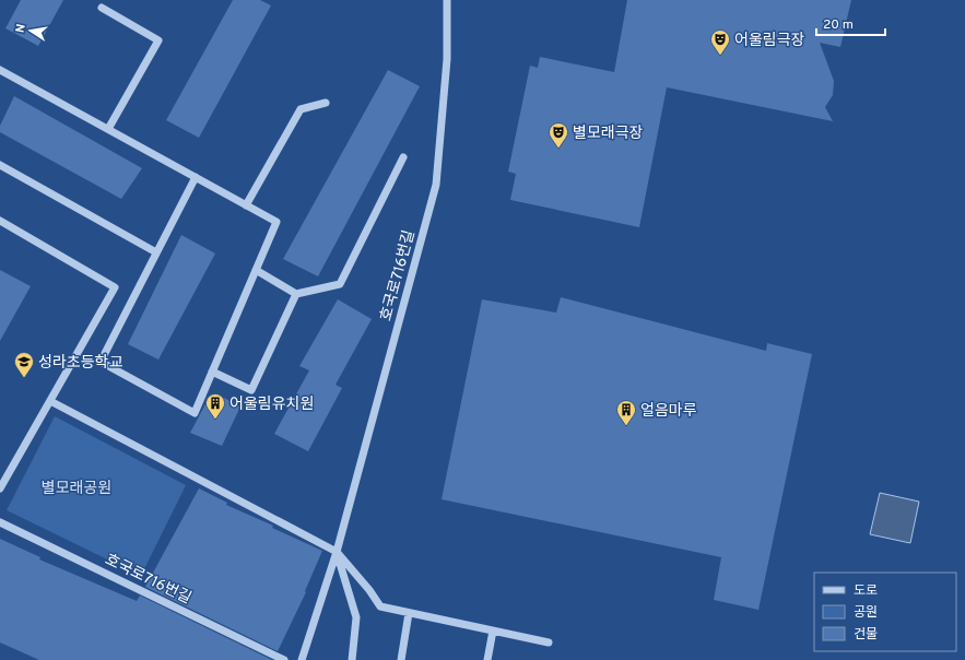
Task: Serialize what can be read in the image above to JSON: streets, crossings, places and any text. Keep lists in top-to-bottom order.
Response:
{
  "streets": {
    "street": ["호국로716번길"]
  },
  "parks": ["별모래공원"],
  "places": {
    "theatre": ["어울림극장", "별모래극장"],
    "school or university": ["성라초등학교"],
    "building": ["어울림유치원", "얼음마루"]
  },
  "legend": ["도로", "공원", "건물"],
  "scale_bar": "20 m",
  "north": "left"
}
